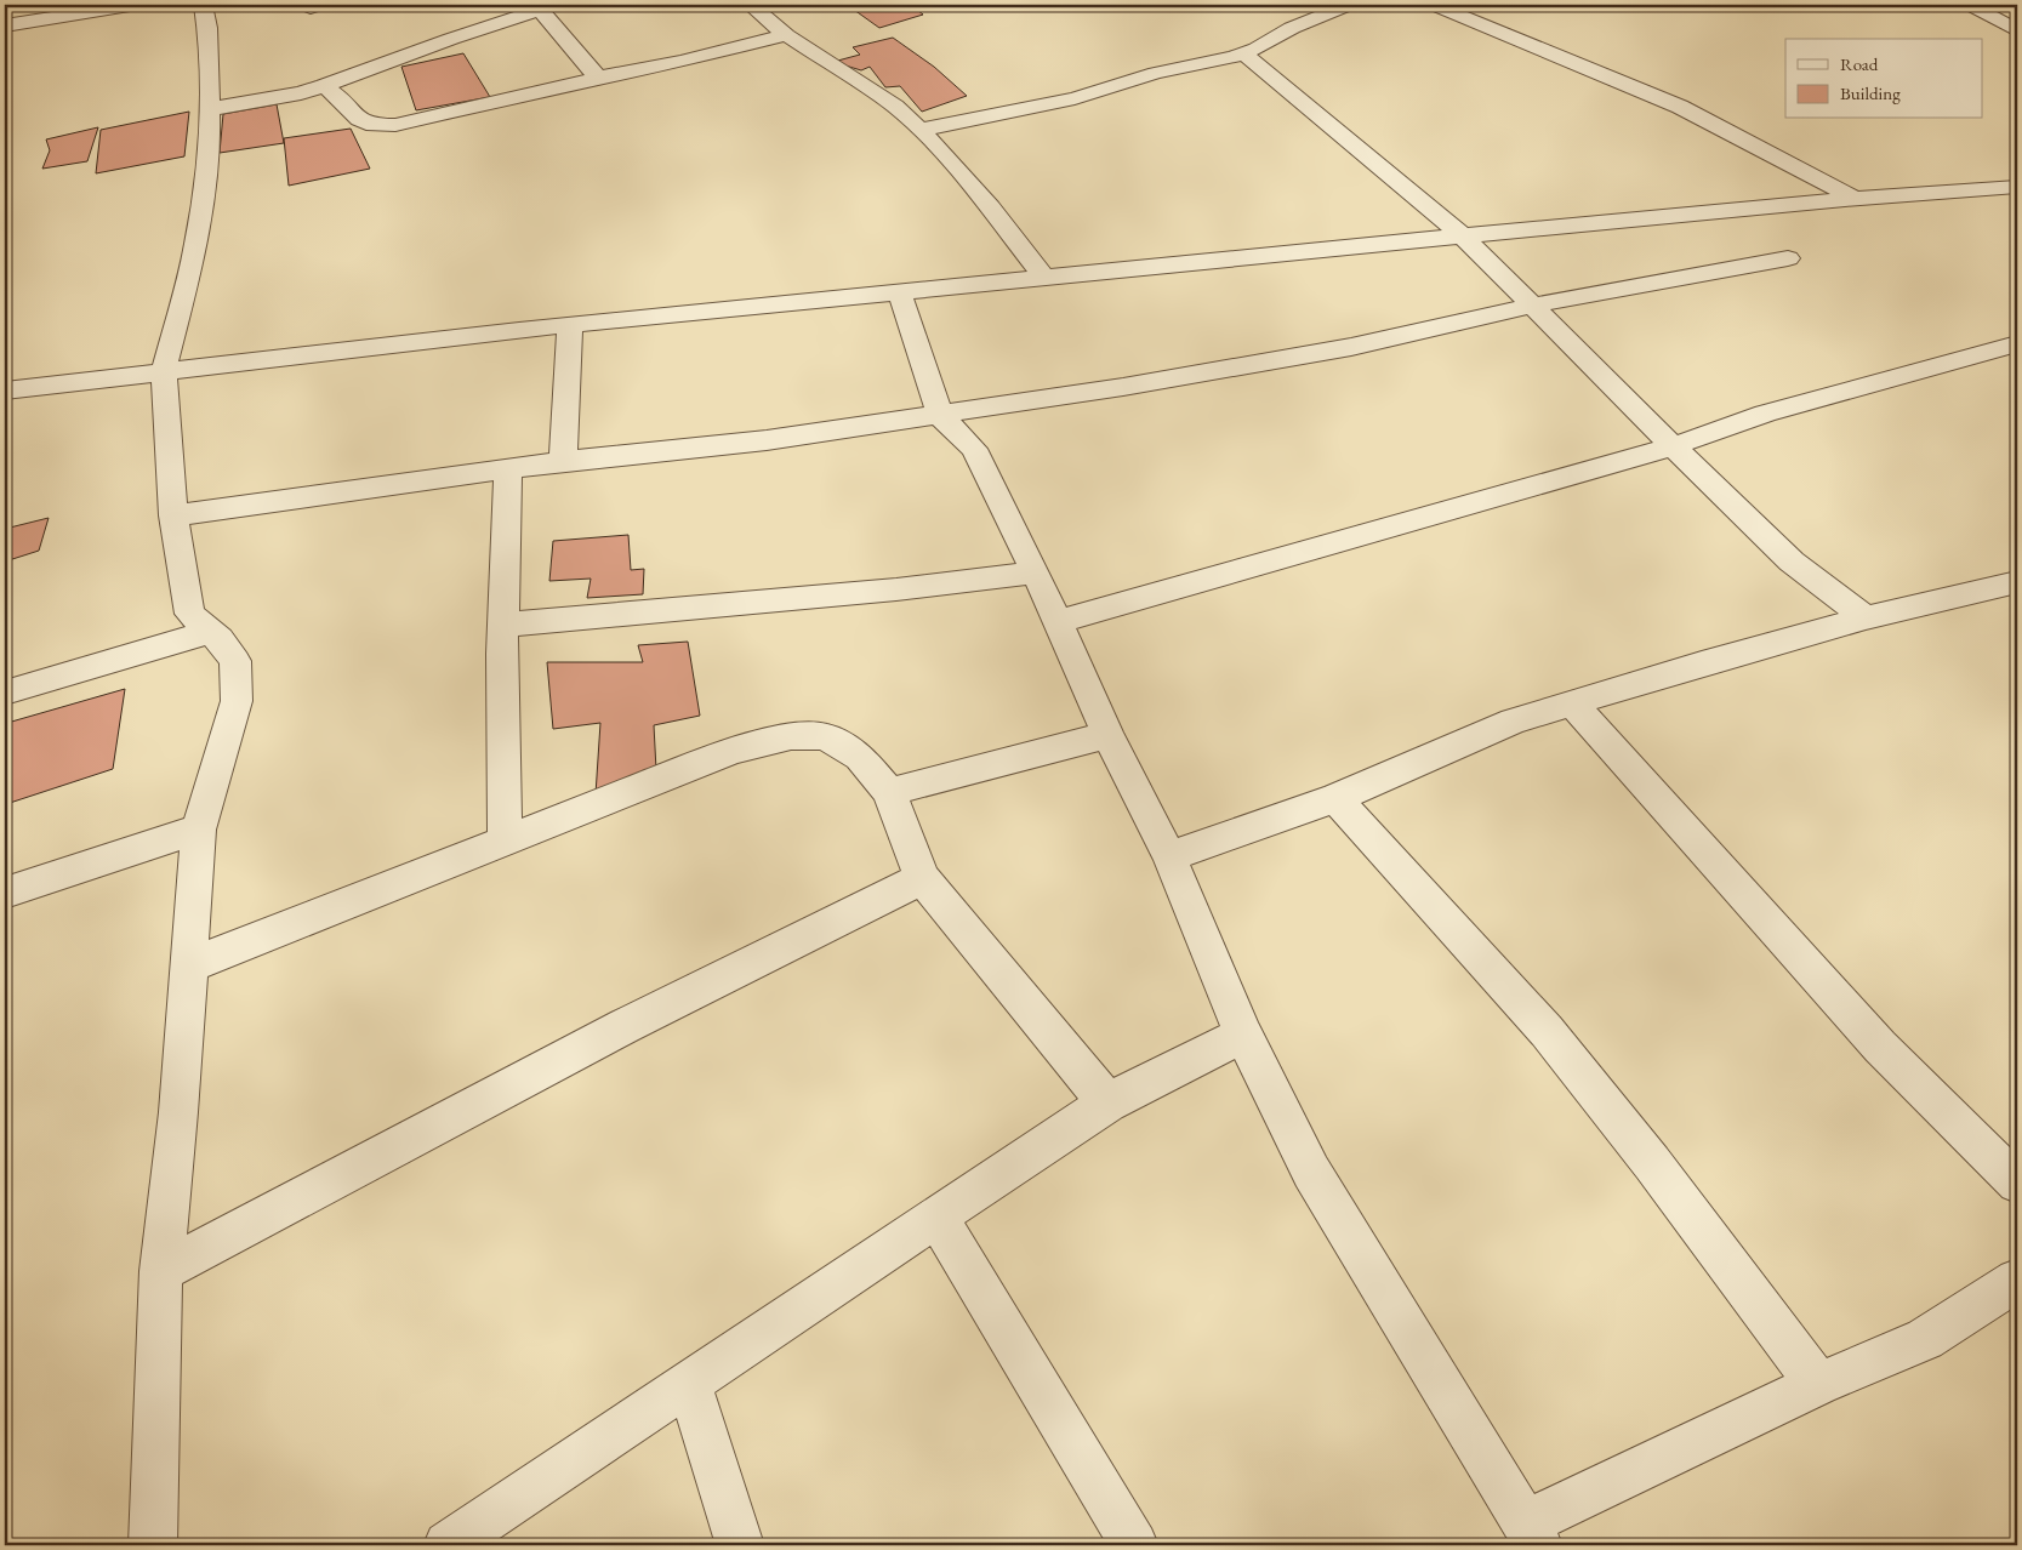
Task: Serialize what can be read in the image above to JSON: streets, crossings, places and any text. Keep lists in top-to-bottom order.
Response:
{
  "legend": ["Road", "Building"]
}
